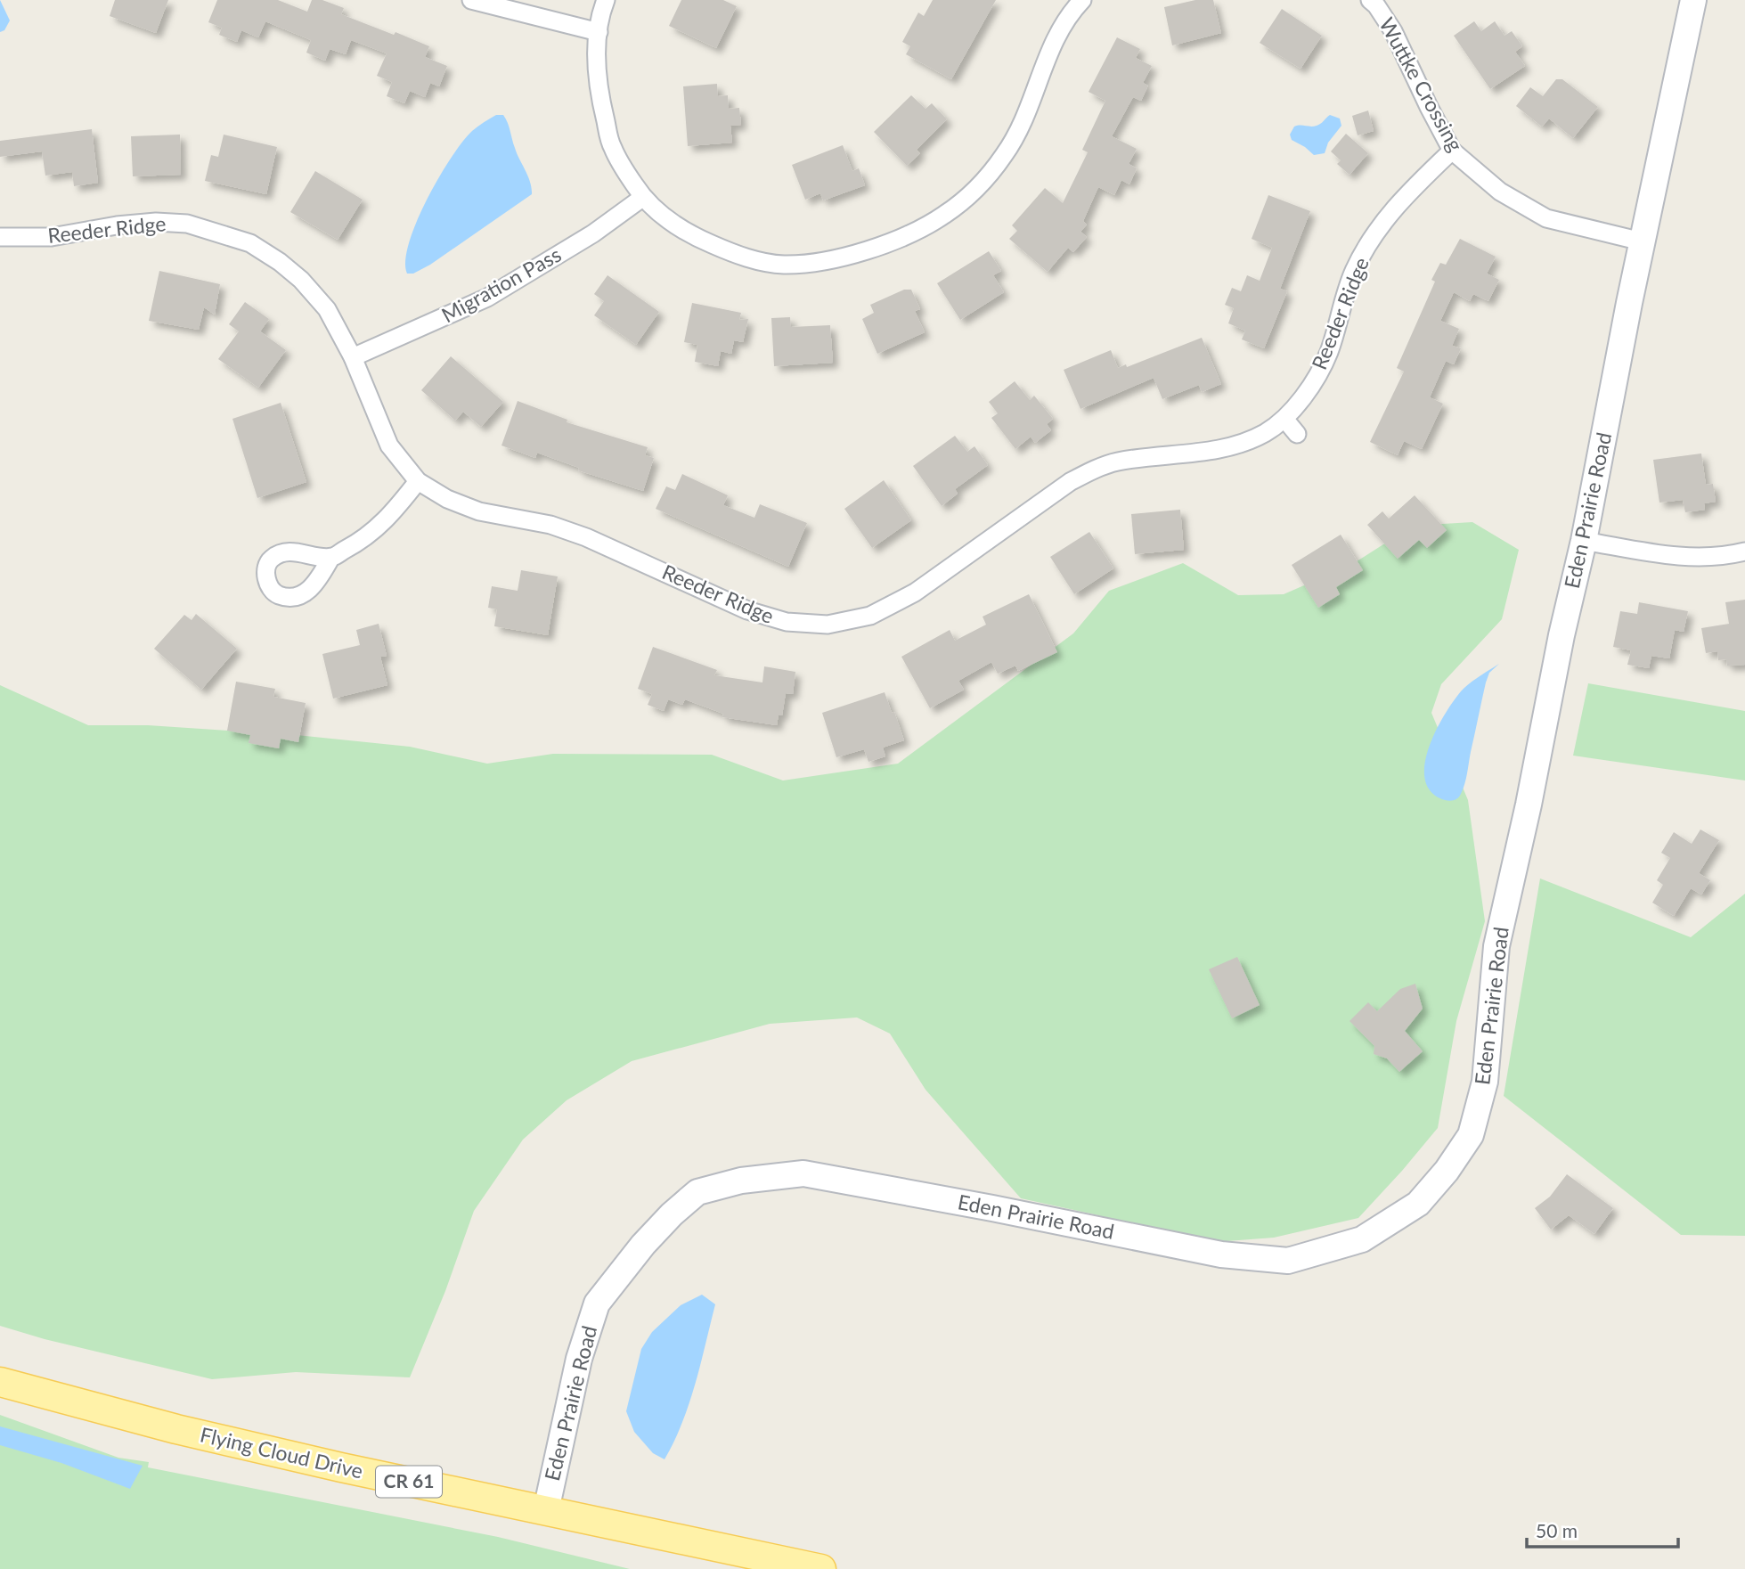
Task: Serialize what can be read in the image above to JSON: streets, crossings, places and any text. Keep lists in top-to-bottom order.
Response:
{
  "streets": {
    "main road": ["Flying Cloud Drive", "CR 61"],
    "street": [
      "Wuttke Crossing",
      "Reeder Ridge",
      "Migration Pass",
      "Eden Prairie Road"
    ]
  },
  "crossings": [
    ["Wuttke Crossing", "Reeder Ridge"],
    ["Wuttke Crossing", "Eden Prairie Road"],
    ["Reeder Ridge", "Migration Pass"],
    ["Eden Prairie Road", "Flying Cloud Drive"]
  ],
  "scale_bar": "50 m"
}
